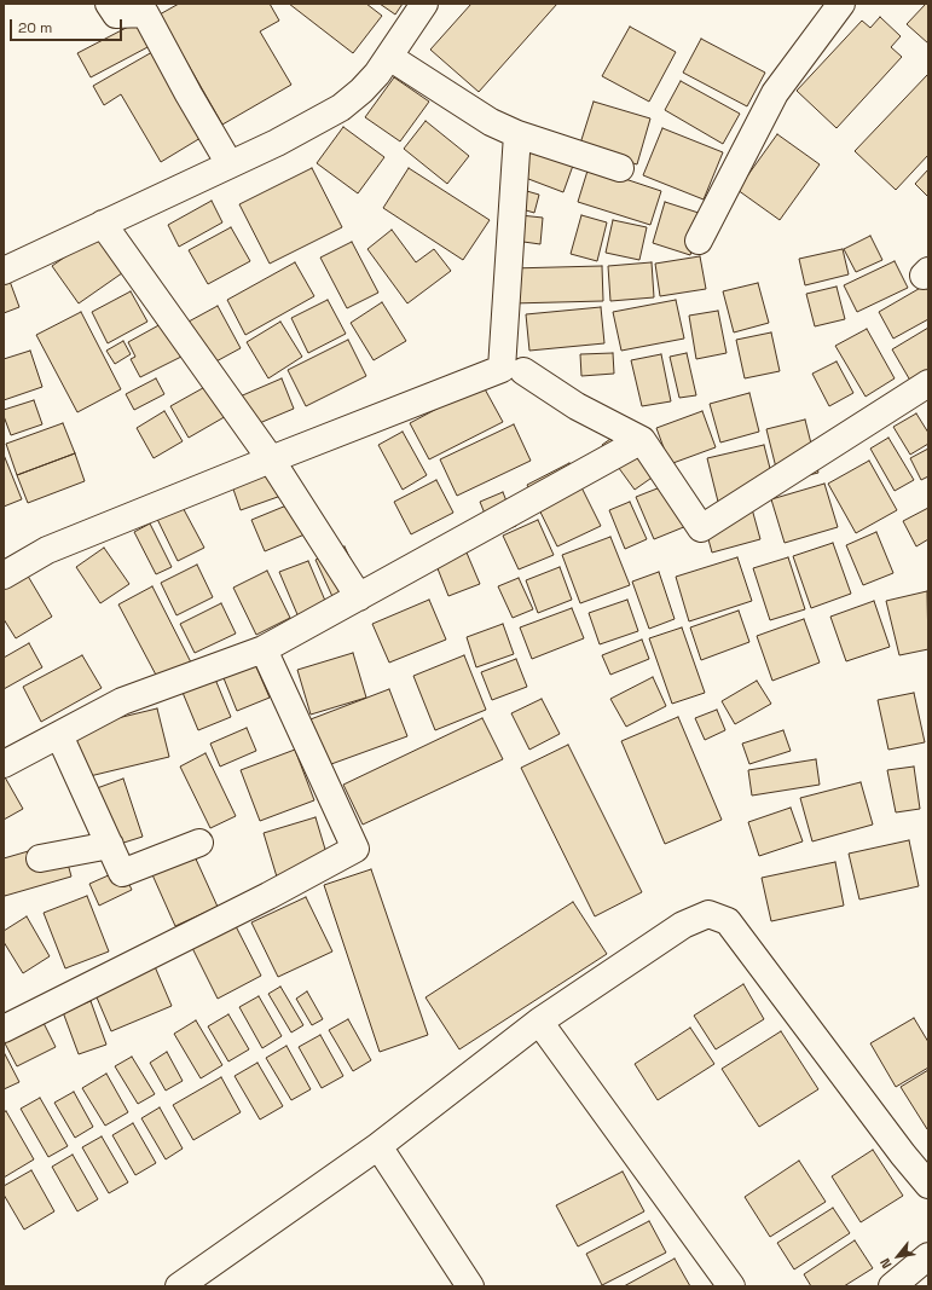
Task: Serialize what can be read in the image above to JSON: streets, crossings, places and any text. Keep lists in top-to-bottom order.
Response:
{
  "scale_bar": "20 m",
  "north": "bottom left"
}
